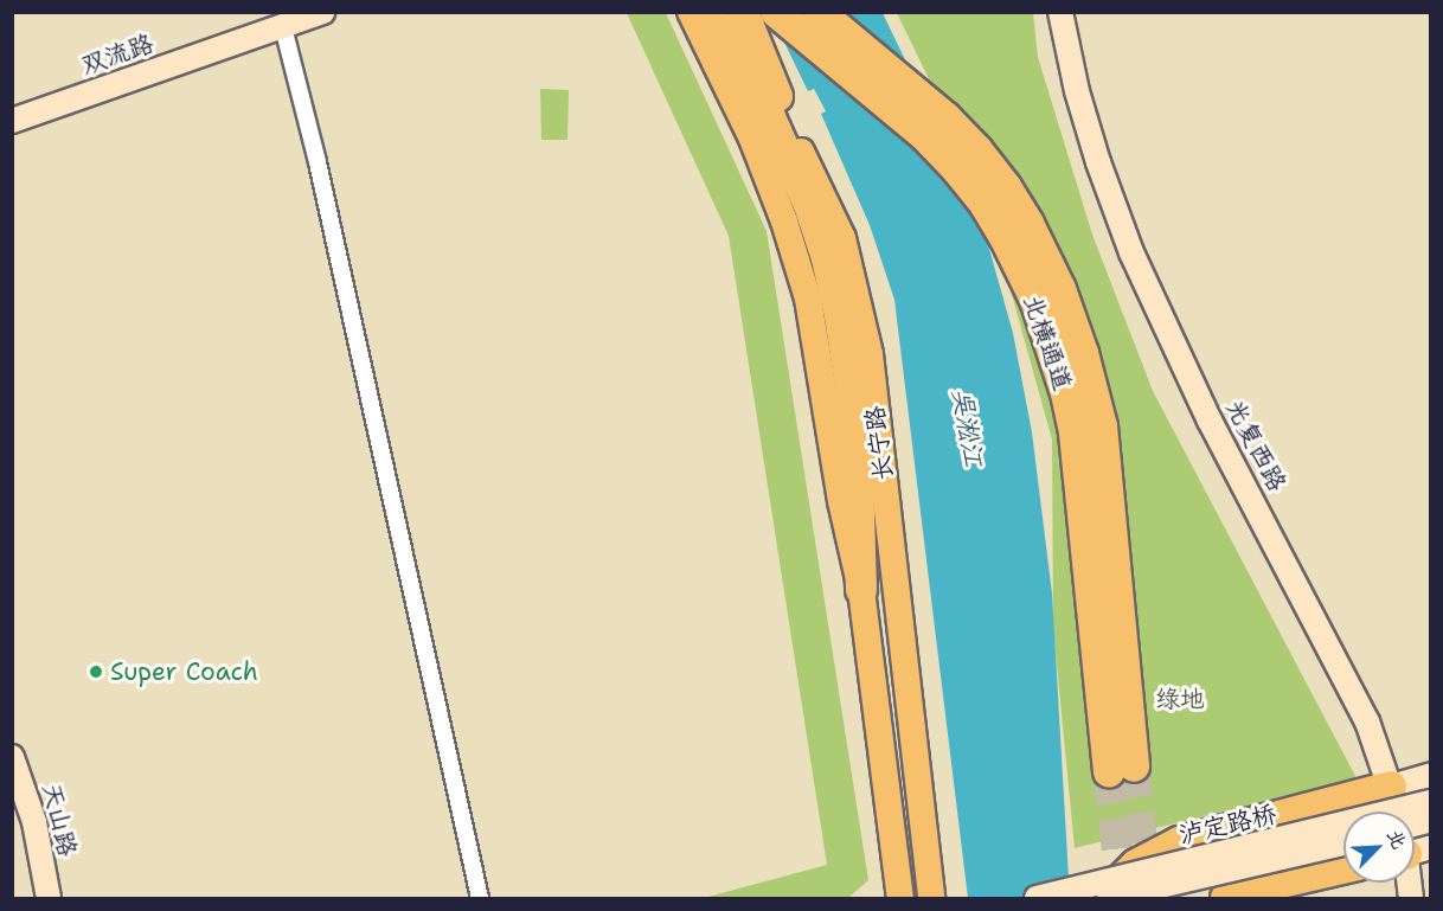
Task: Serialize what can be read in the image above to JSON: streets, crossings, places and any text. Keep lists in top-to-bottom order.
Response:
{
  "streets": {
    "highway": ["北横通道"],
    "main road": ["长宁路"],
    "street": [
      "双流路",
      "光复西路",
      "天山路",
      "泸定路桥"
    ]
  },
  "water": ["吴淞江"],
  "parks": ["绿地"],
  "places": ["Super Coach"],
  "north": "top right"
}
